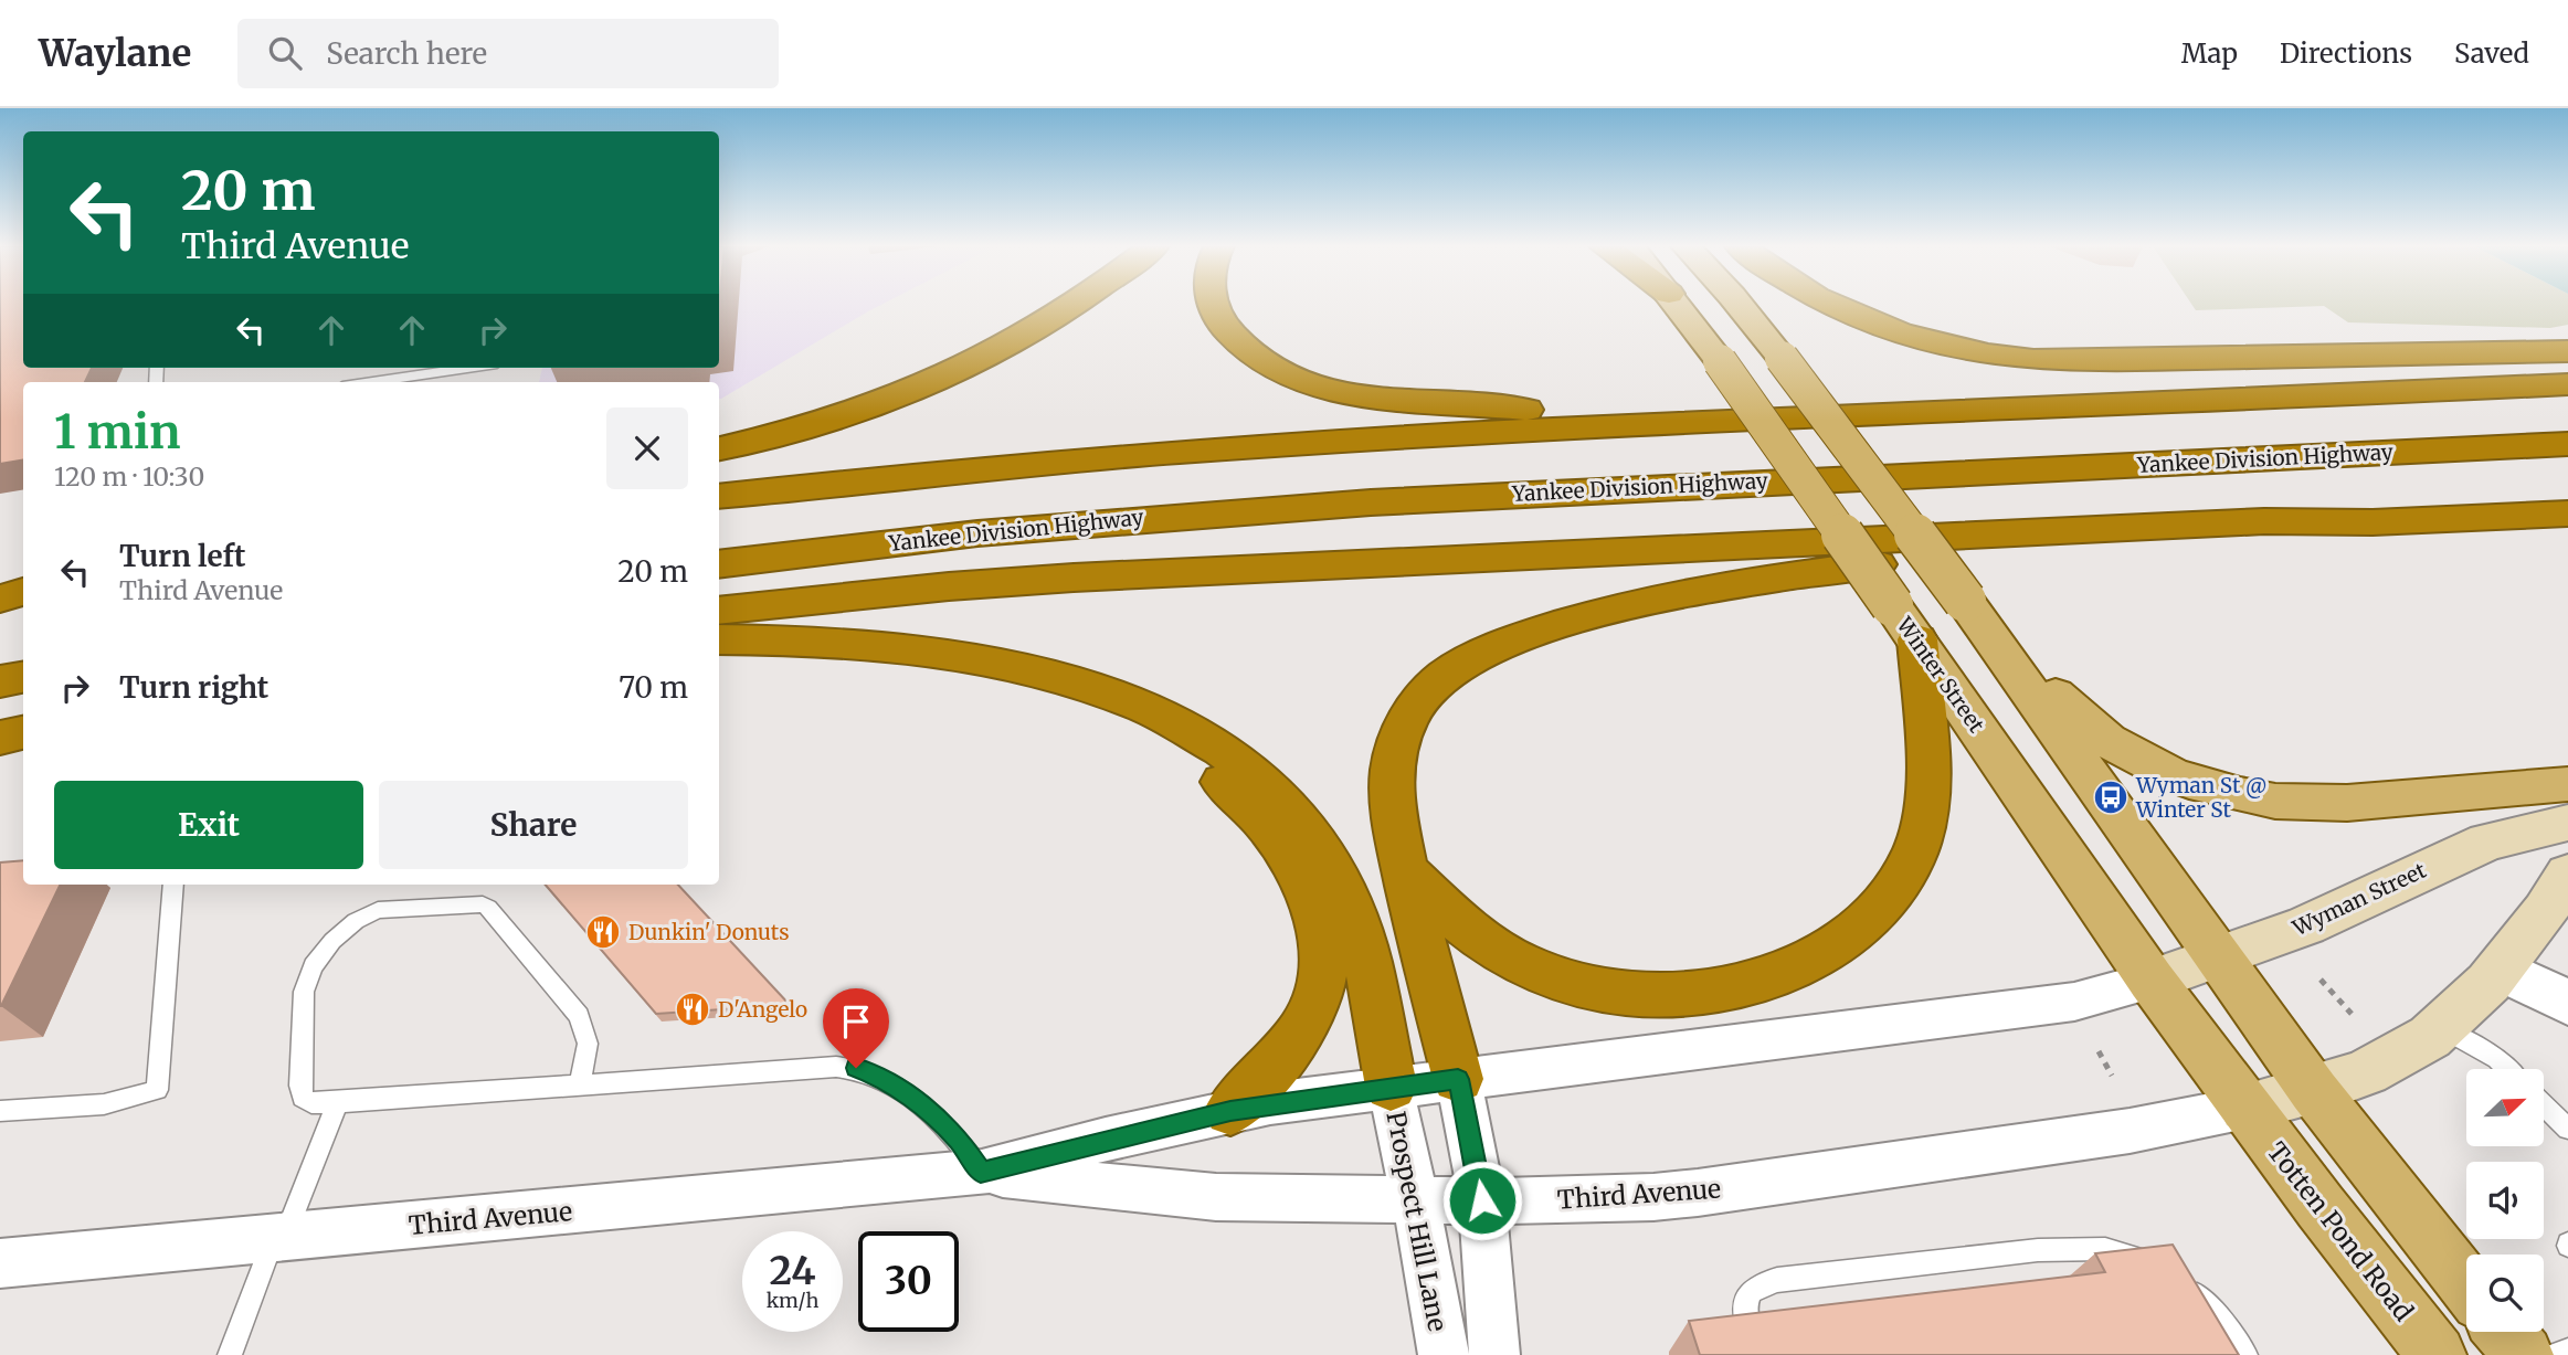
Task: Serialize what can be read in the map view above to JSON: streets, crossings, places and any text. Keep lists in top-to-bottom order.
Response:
{
  "streets": {
    "highway": ["Yankee Division Highway"],
    "main road": ["Winter Street", "Wyman Street", "Totten Pond Road"],
    "street": ["Third Avenue", "Prospect Hill Lane"]
  },
  "crossings": [
    ["Winter Street", "Wyman Street"],
    ["Winter Street", "Third Avenue"],
    ["Winter Street", "Totten Pond Road"],
    ["Wyman Street", "Third Avenue"],
    ["Third Avenue", "Prospect Hill Lane"],
    ["Third Avenue", "Totten Pond Road"]
  ],
  "places": {
    "bus stop": ["Wyman St @ Winter St"],
    "restaurant": ["Dunkin' Donuts", "D'Angelo"]
  },
  "north": "top right",
  "page": {
    "header": "Waylane",
    "search": "Search here",
    "nav": ["Map", "Directions", "Saved"],
    "turn": ["20 m", "Third Avenue"],
    "heading": ["1 min", "120 m · 10:30"],
    "list": [
      {
        "name": "Turn left",
        "note": "Third Avenue",
        "value": "20 m"
      },
      {
        "name": "Turn right",
        "value": "70 m"
      }
    ],
    "buttons": ["Exit", "Share"],
    "speed": "24 km/h",
    "limit": "30"
  }
}
